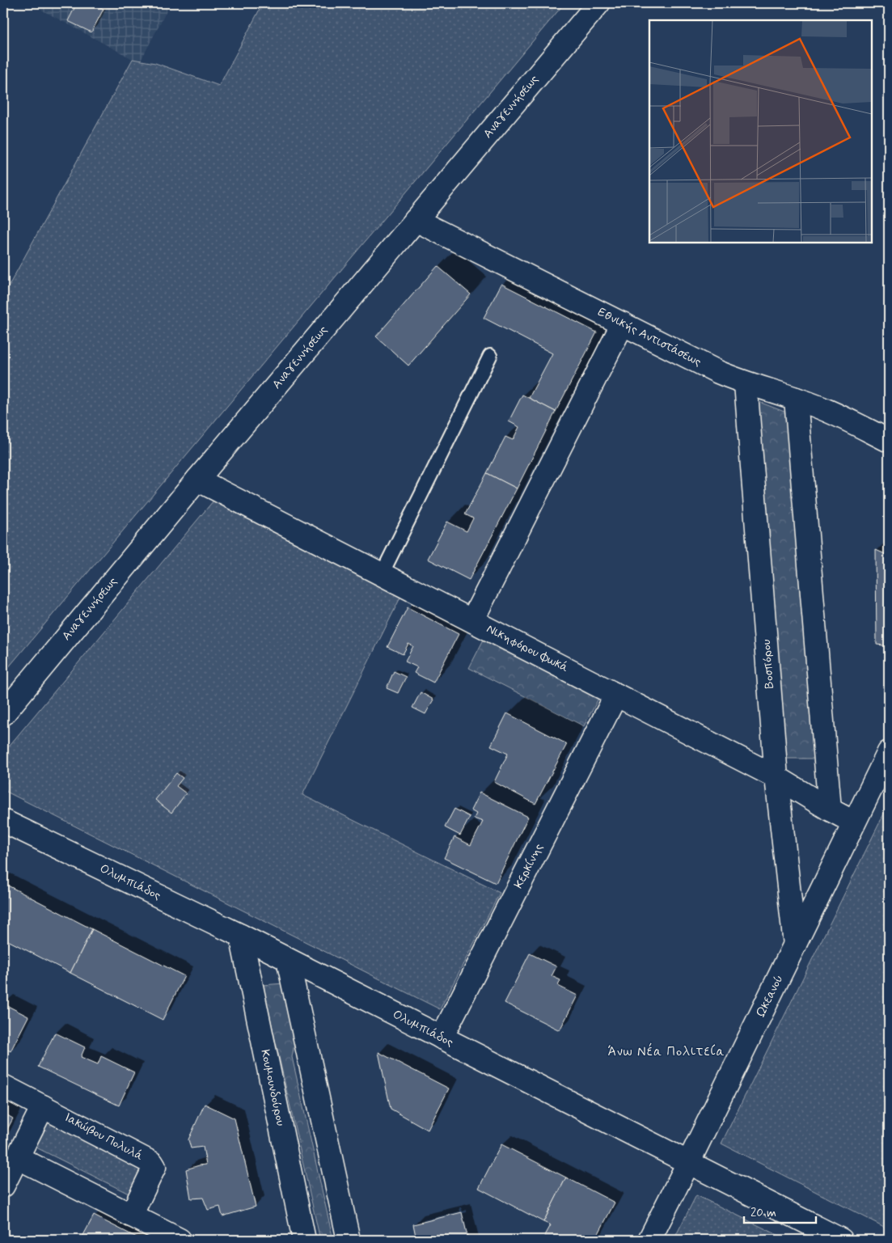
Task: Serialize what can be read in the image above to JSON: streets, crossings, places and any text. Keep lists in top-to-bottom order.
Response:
{
  "streets": {
    "street": [
      "Αναγεννήσεως",
      "Εθνικής Αντιστάσεως",
      "Νικηφόρου Φωκά",
      "Βοσπόρου",
      "Κερκίνης",
      "Ολυμπιάδος",
      "Ωκεανού",
      "Κουμουνδούρου",
      "Ιακώβου Πολυλά"
    ]
  },
  "crossings": [
    ["Αναγεννήσεως", "Εθνικής Αντιστάσεως"],
    ["Αναγεννήσεως", "Νικηφόρου Φωκά"],
    ["Εθνικής Αντιστάσεως", "Βοσπόρου"],
    ["Νικηφόρου Φωκά", "Βοσπόρου"],
    ["Νικηφόρου Φωκά", "Κερκίνης"],
    ["Νικηφόρου Φωκά", "Ωκεανού"],
    ["Βοσπόρου", "Ωκεανού"],
    ["Κερκίνης", "Ολυμπιάδος"],
    ["Ολυμπιάδος", "Ωκεανού"],
    ["Ολυμπιάδος", "Κουμουνδούρου"]
  ],
  "districts": ["Άνω Νέα Πολιτεία"],
  "scale_bar": "20 m"
}
